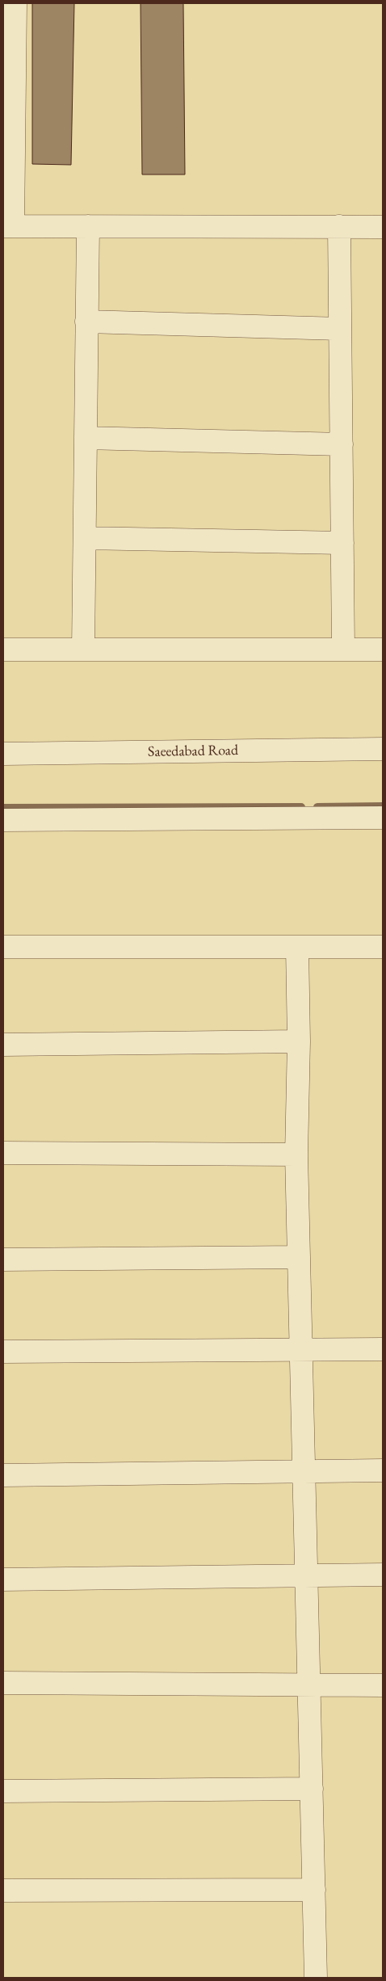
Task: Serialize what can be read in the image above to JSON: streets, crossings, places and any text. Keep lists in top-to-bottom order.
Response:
{
  "streets": {
    "street": ["Saeedabad Road"]
  }
}
